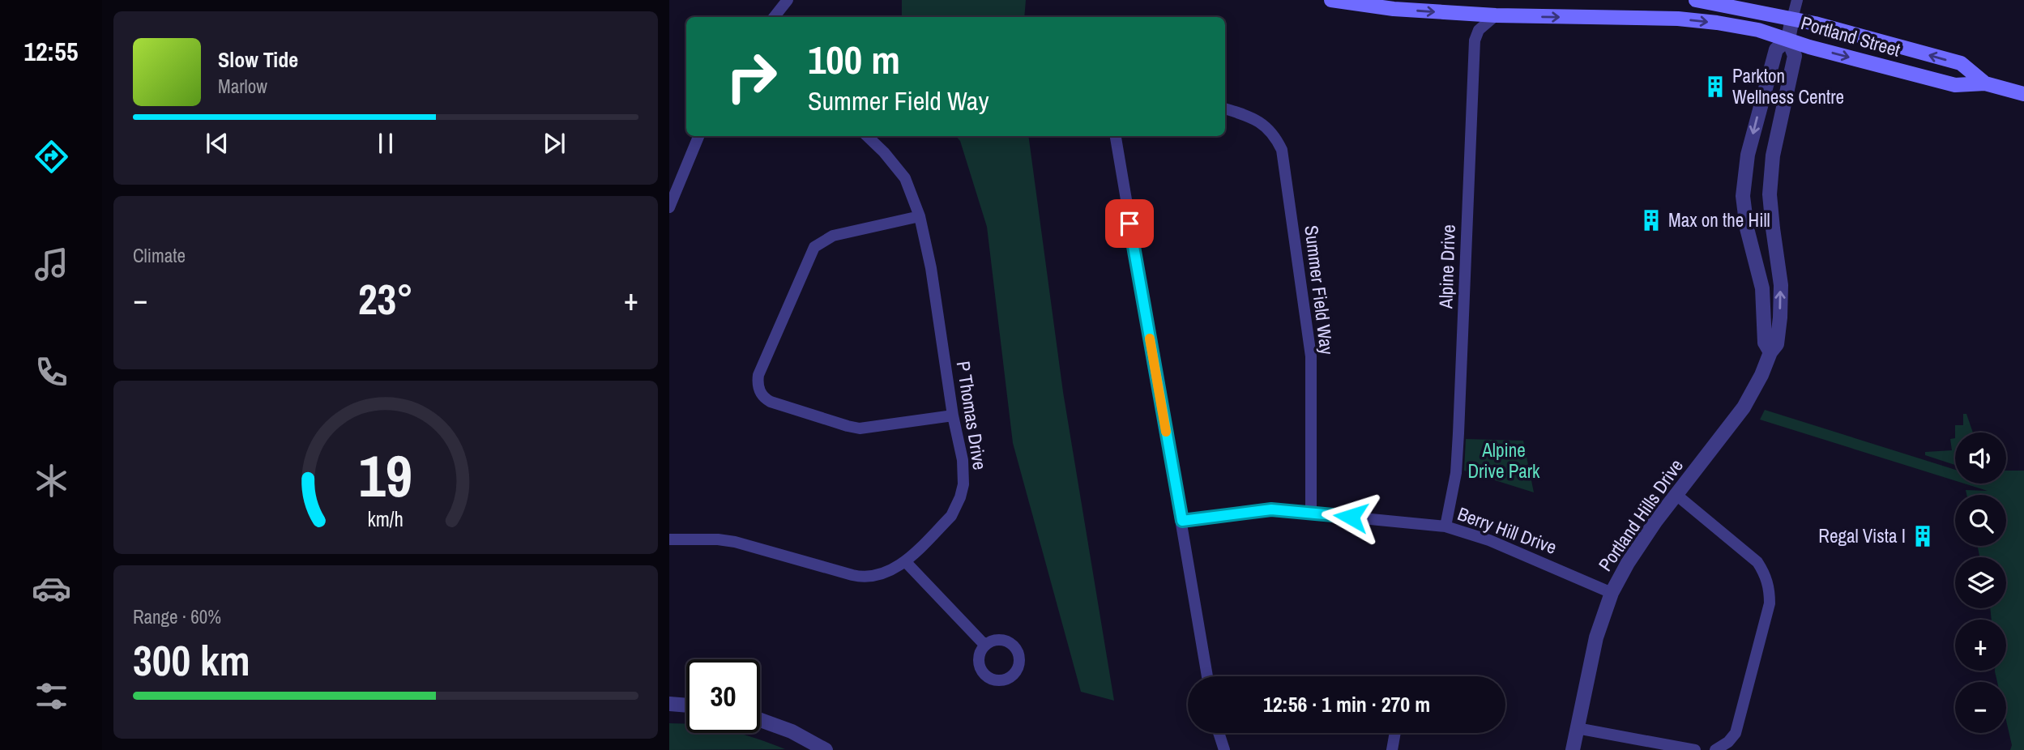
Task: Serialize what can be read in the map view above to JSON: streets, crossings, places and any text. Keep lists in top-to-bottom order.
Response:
{
  "streets": {
    "main road": ["Portland Street"],
    "street": [
      "Alpine Drive",
      "Summer Field Way",
      "P Thomas Drive",
      "Portland Hills Drive",
      "Berry Hill Drive"
    ]
  },
  "crossings": [
    ["Portland Street", "Alpine Drive"],
    ["Portland Street", "Portland Hills Drive"],
    ["Alpine Drive", "Berry Hill Drive"],
    ["Summer Field Way", "Berry Hill Drive"],
    ["Portland Hills Drive", "Berry Hill Drive"]
  ],
  "parks": ["Alpine Drive Park"],
  "places": {
    "building": ["Parkton Wellness Centre", "Max on the Hill", "Regal Vista I"]
  },
  "page": {
    "tabs": "12:55",
    "turn": ["100 m", "Summer Field Way"],
    "song": ["Slow Tide", "Marlow"],
    "tile": [
      "Climate",
      ["Range · 60%", "300 km"]
    ],
    "heat": ["−", "23°", "+"],
    "map_buttons": ["+", "−"],
    "limit": "30",
    "trip": "12:56 · 1 min · 270 m",
    "gauge": ["19", "km/h"]
  }
}
